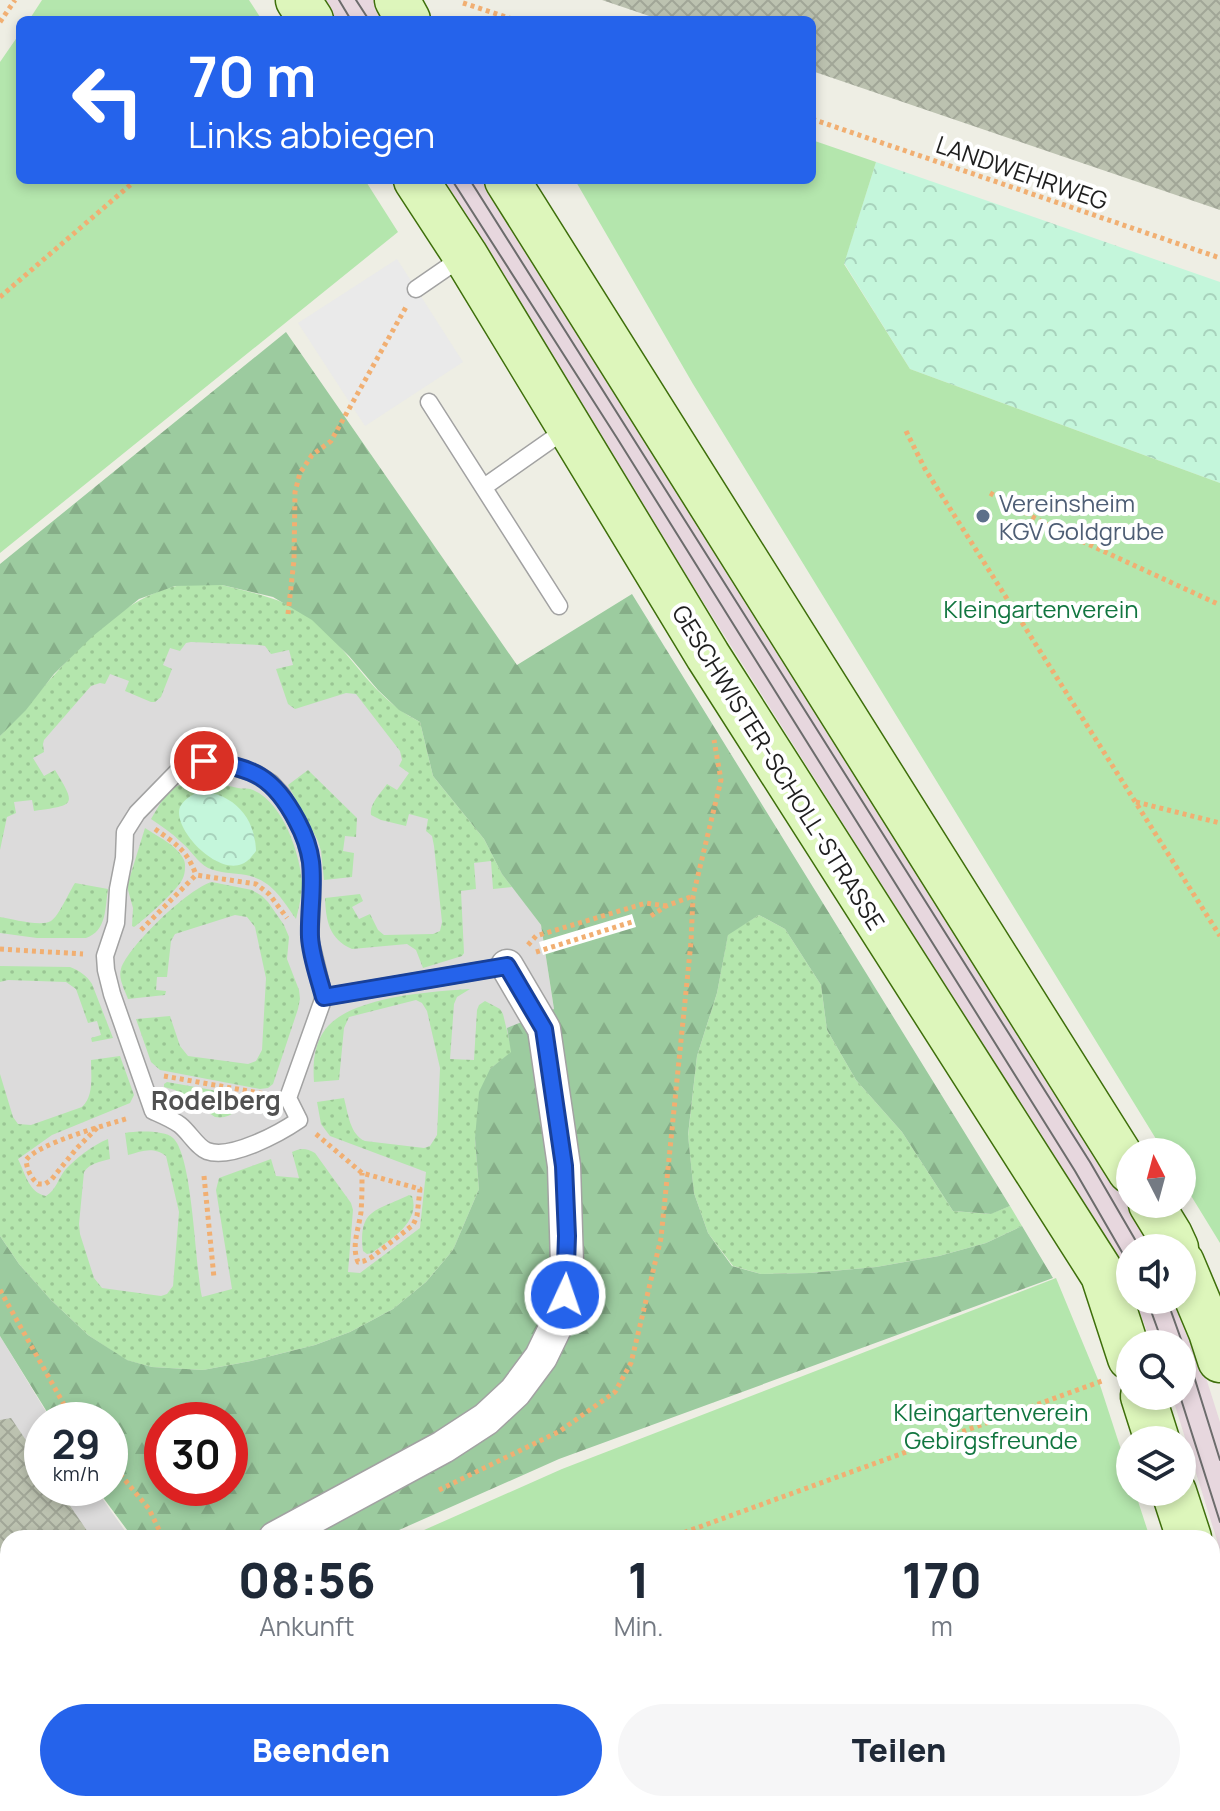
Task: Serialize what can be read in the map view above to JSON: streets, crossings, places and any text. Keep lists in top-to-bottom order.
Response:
{
  "streets": {
    "main road": ["GESCHWISTER-SCHOLL-STRASSE"],
    "path": ["LANDWEHRWEG"]
  },
  "districts": ["Rodelberg"],
  "parks": ["Kleingartenverein", "Kleingartenverein Gebirgsfreunde"],
  "places": ["Vereinsheim KGV Goldgrube"],
  "north": "top",
  "page": {
    "turn": ["70 m", "Links abbiegen"],
    "speed": "29 km/h",
    "limit": "30",
    "eta": [
      "08:56",
      "Ankunft",
      "1",
      "Min.",
      "170",
      "m"
    ],
    "buttons": ["Beenden", "Teilen"]
  }
}
